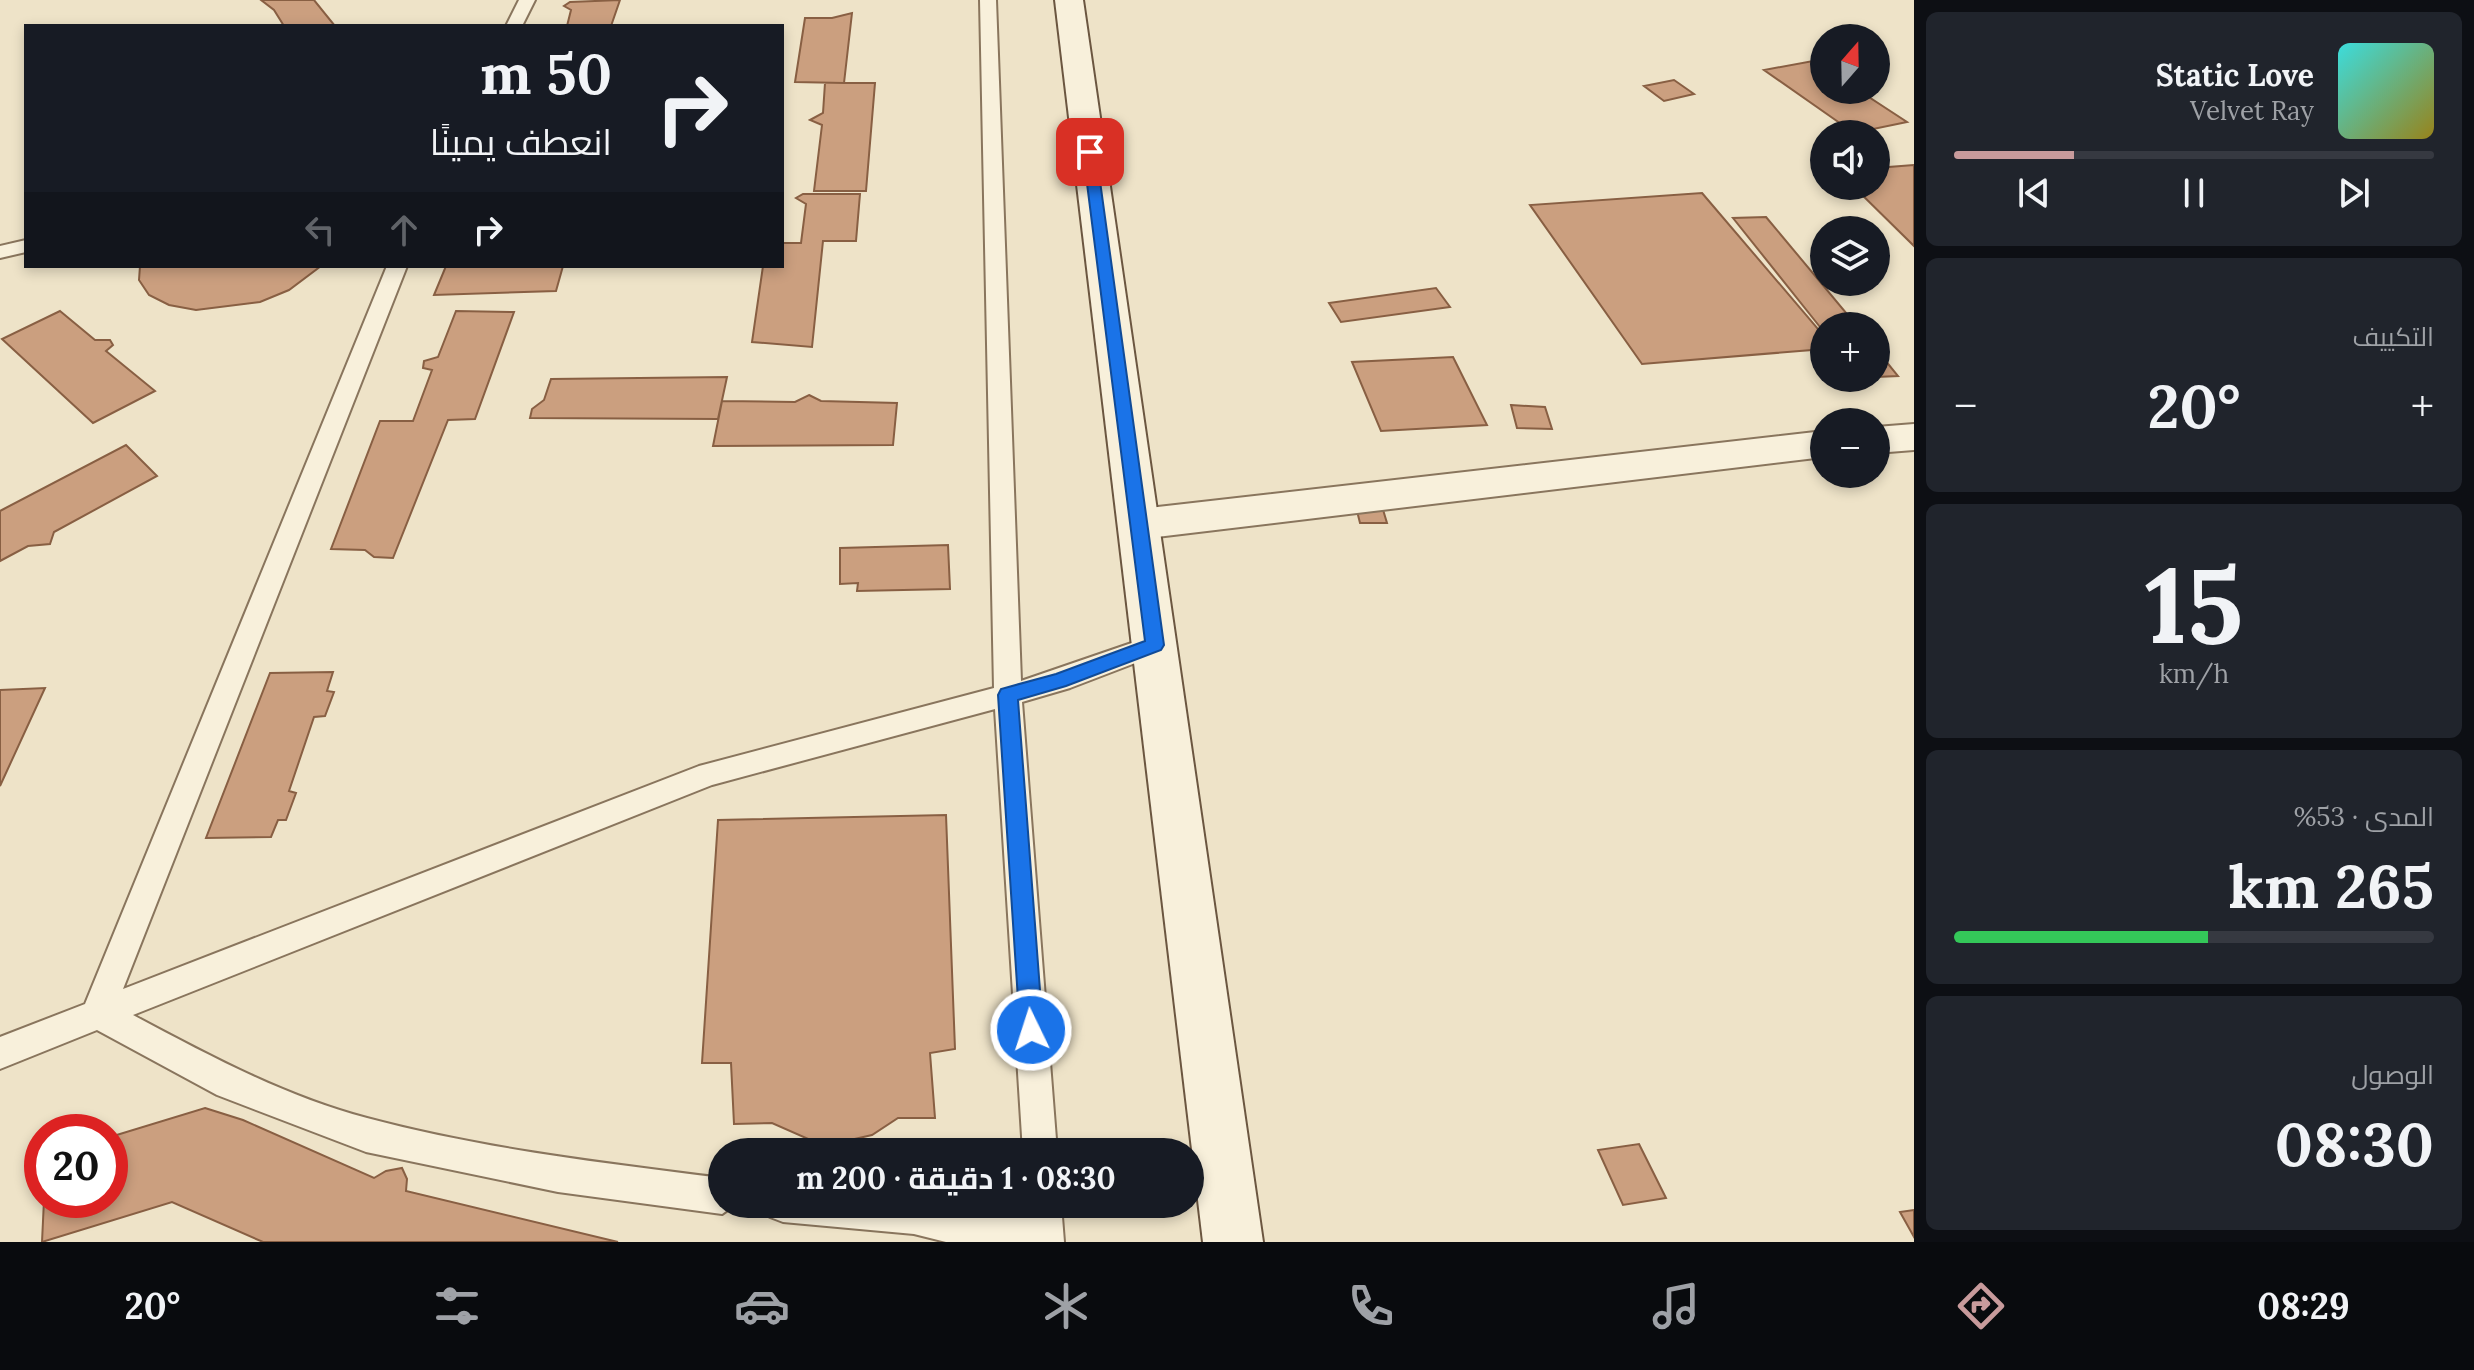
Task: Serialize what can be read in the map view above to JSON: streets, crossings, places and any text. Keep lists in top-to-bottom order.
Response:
{
  "north": "top",
  "page": {
    "map_buttons": ["+", "−"],
    "turn": ["50 m", "انعطف يمينًا"],
    "song": ["Static Love", "Velvet Ray"],
    "tile": [
      "التكييف",
      ["15", "km/h"],
      ["المدى · 53%", "265 km"],
      ["الوصول", "08:30"]
    ],
    "heat": ["−", "20°", "+"],
    "limit": "20",
    "trip": "08:30 · 1 دقيقة · 200 m",
    "tabs": ["08:29", "20°"]
  }
}
